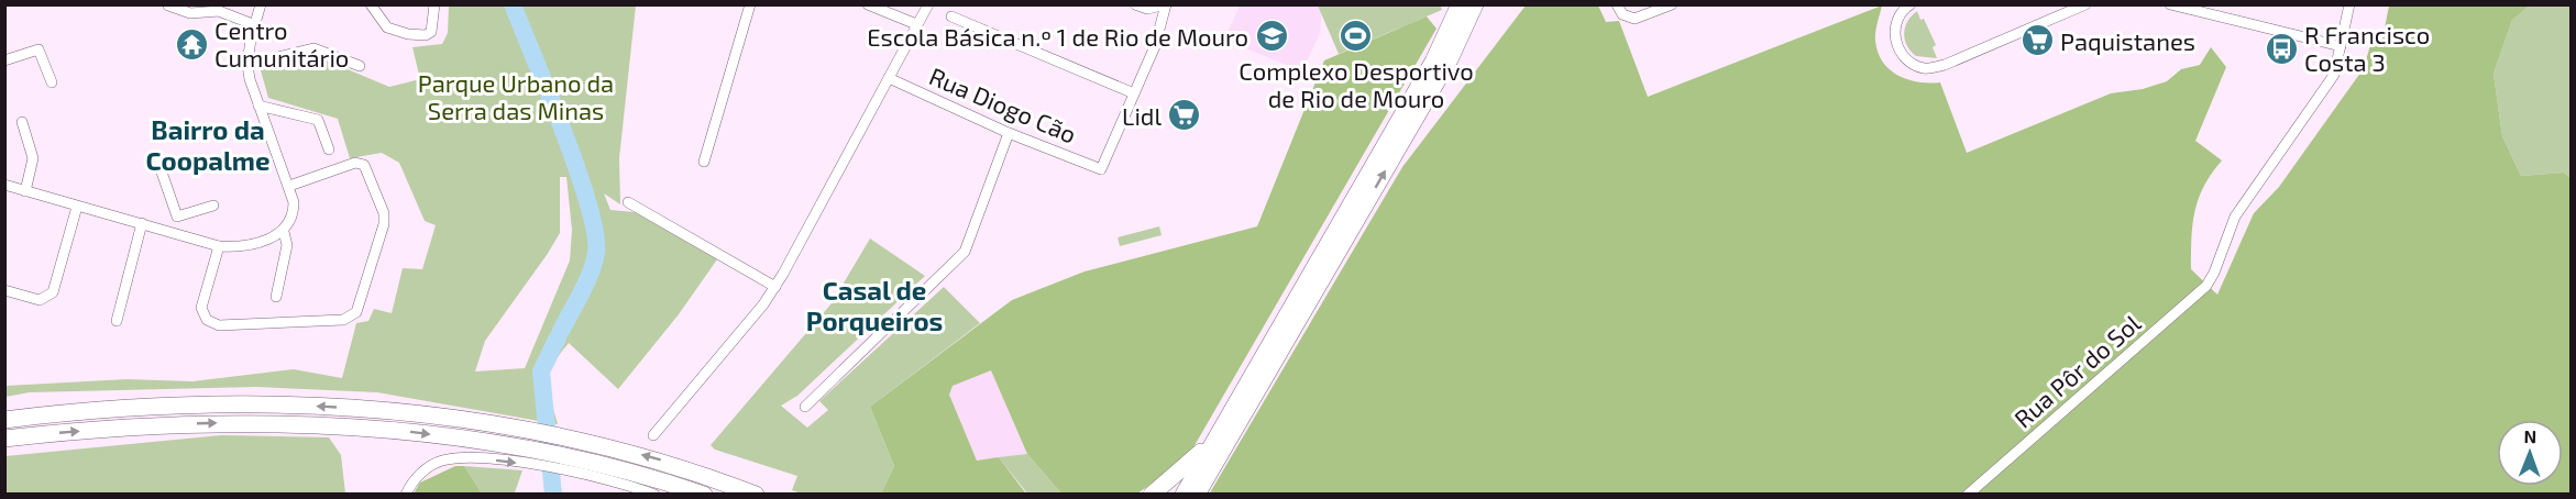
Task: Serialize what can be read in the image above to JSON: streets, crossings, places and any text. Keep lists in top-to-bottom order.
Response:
{
  "streets": {
    "street": ["Rua Diogo Cão", "Rua Pôr do Sol"]
  },
  "districts": ["Bairro da Coopalme", "Casal de Porqueiros"],
  "parks": ["Parque Urbano da Serra das Minas"],
  "places": {
    "sports": ["Complexo Desportivo de Rio de Mouro"],
    "school or university": ["Escola Básica n.º 1 de Rio de Mouro"],
    "supermarket": ["Paquistanes", "Lidl"],
    "temple": ["Centro Cumunitário"],
    "bus stop": ["R Francisco Costa 3"]
  },
  "north": "top"
}
